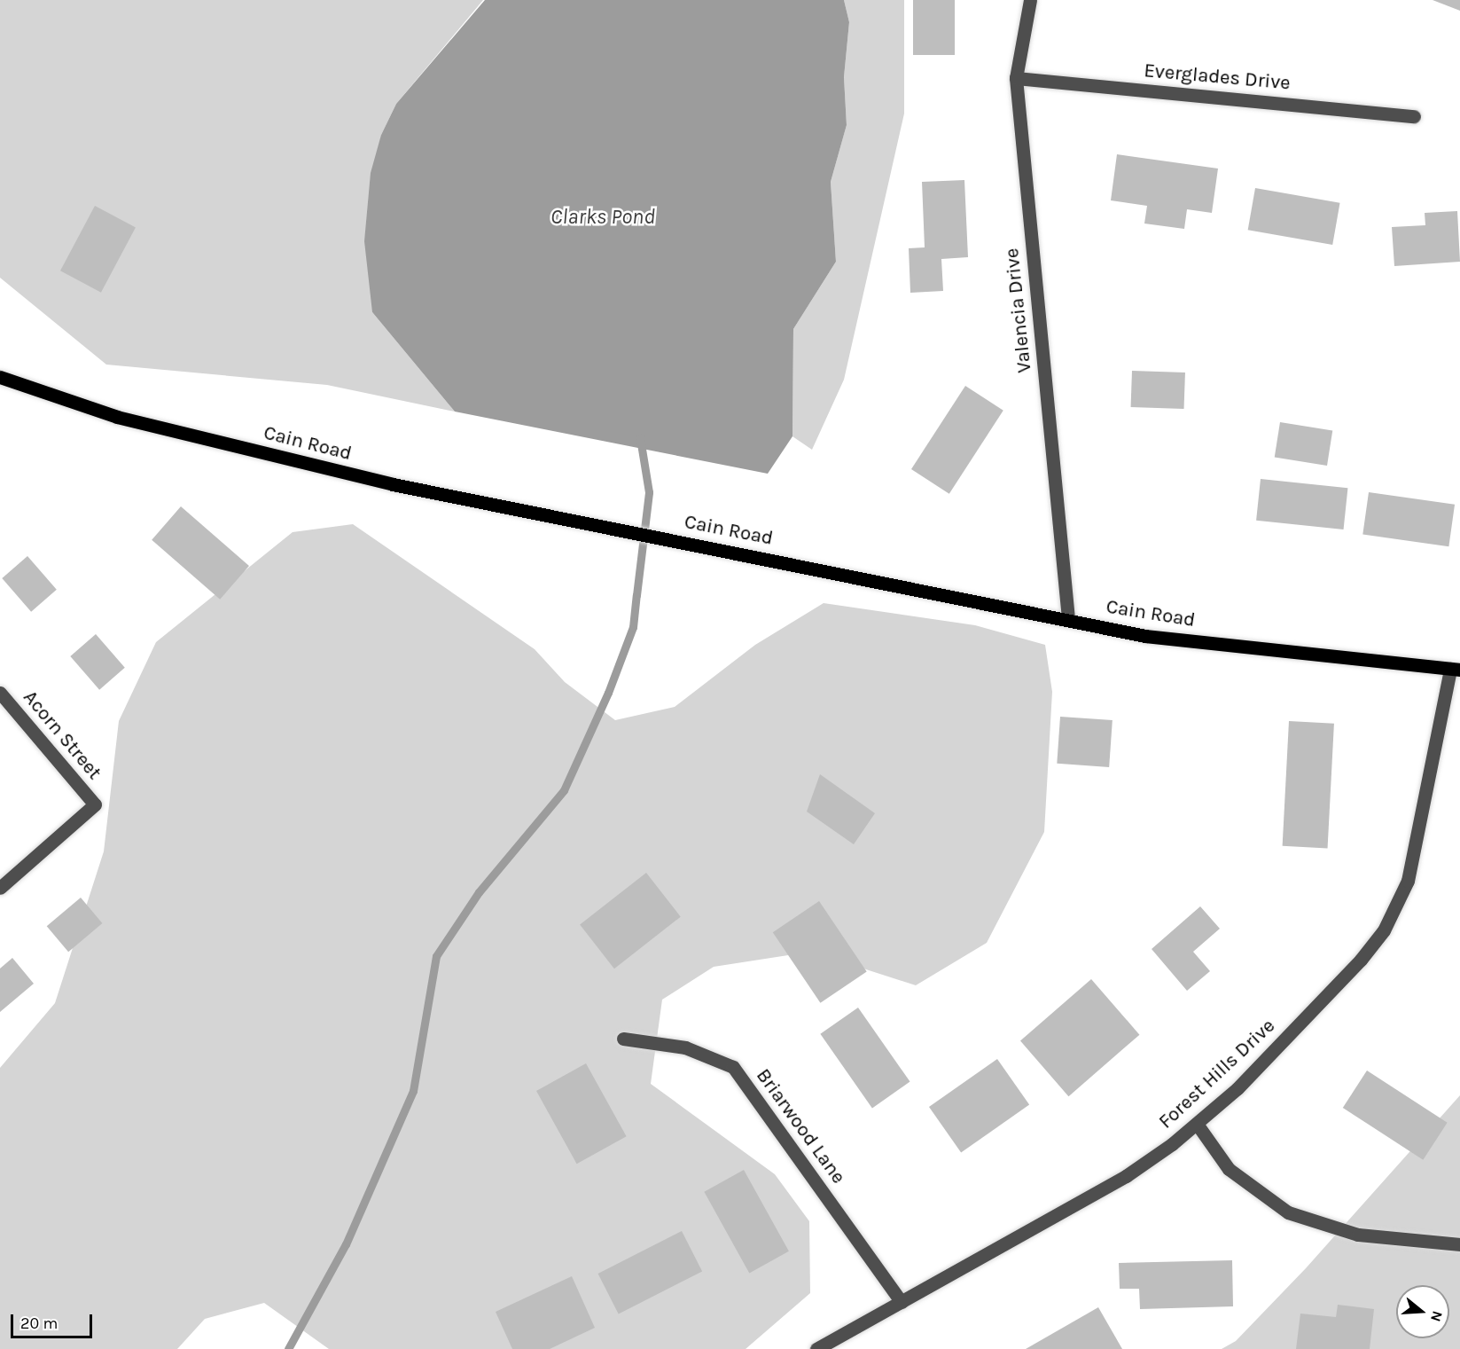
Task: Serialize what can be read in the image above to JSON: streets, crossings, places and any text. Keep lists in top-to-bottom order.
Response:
{
  "streets": {
    "main road": ["Cain Road"],
    "street": [
      "Everglades Drive",
      "Valencia Drive",
      "Acorn Street",
      "Forest Hills Drive",
      "Briarwood Lane"
    ]
  },
  "crossings": [
    ["Everglades Drive", "Valencia Drive"],
    ["Valencia Drive", "Cain Road"],
    ["Cain Road", "Forest Hills Drive"],
    ["Forest Hills Drive", "Briarwood Lane"]
  ],
  "water": ["Clarks Pond"],
  "scale_bar": "20 m",
  "north": "right"
}
